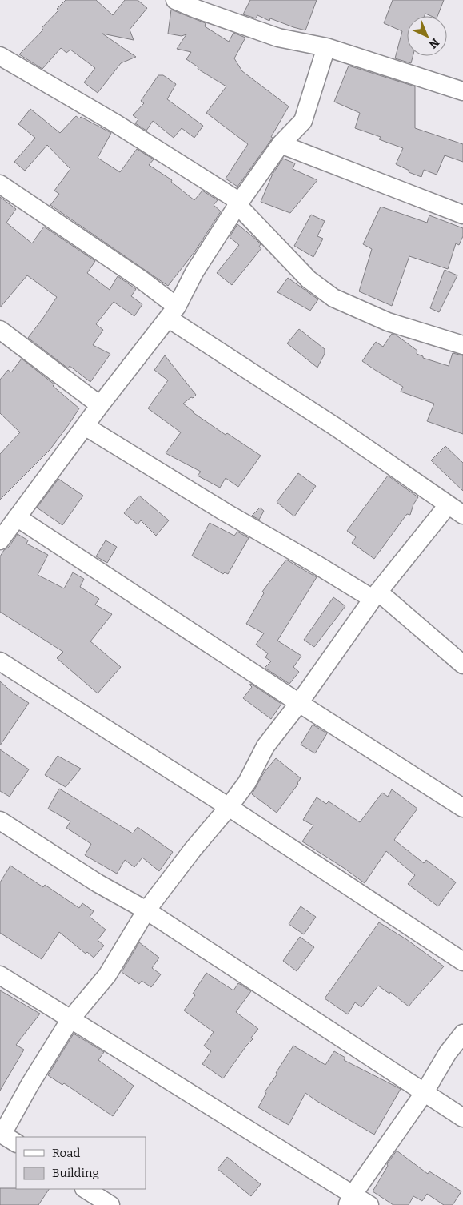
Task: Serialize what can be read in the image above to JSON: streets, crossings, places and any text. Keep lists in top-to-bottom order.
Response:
{
  "legend": ["Road", "Building"],
  "north": "bottom right"
}
